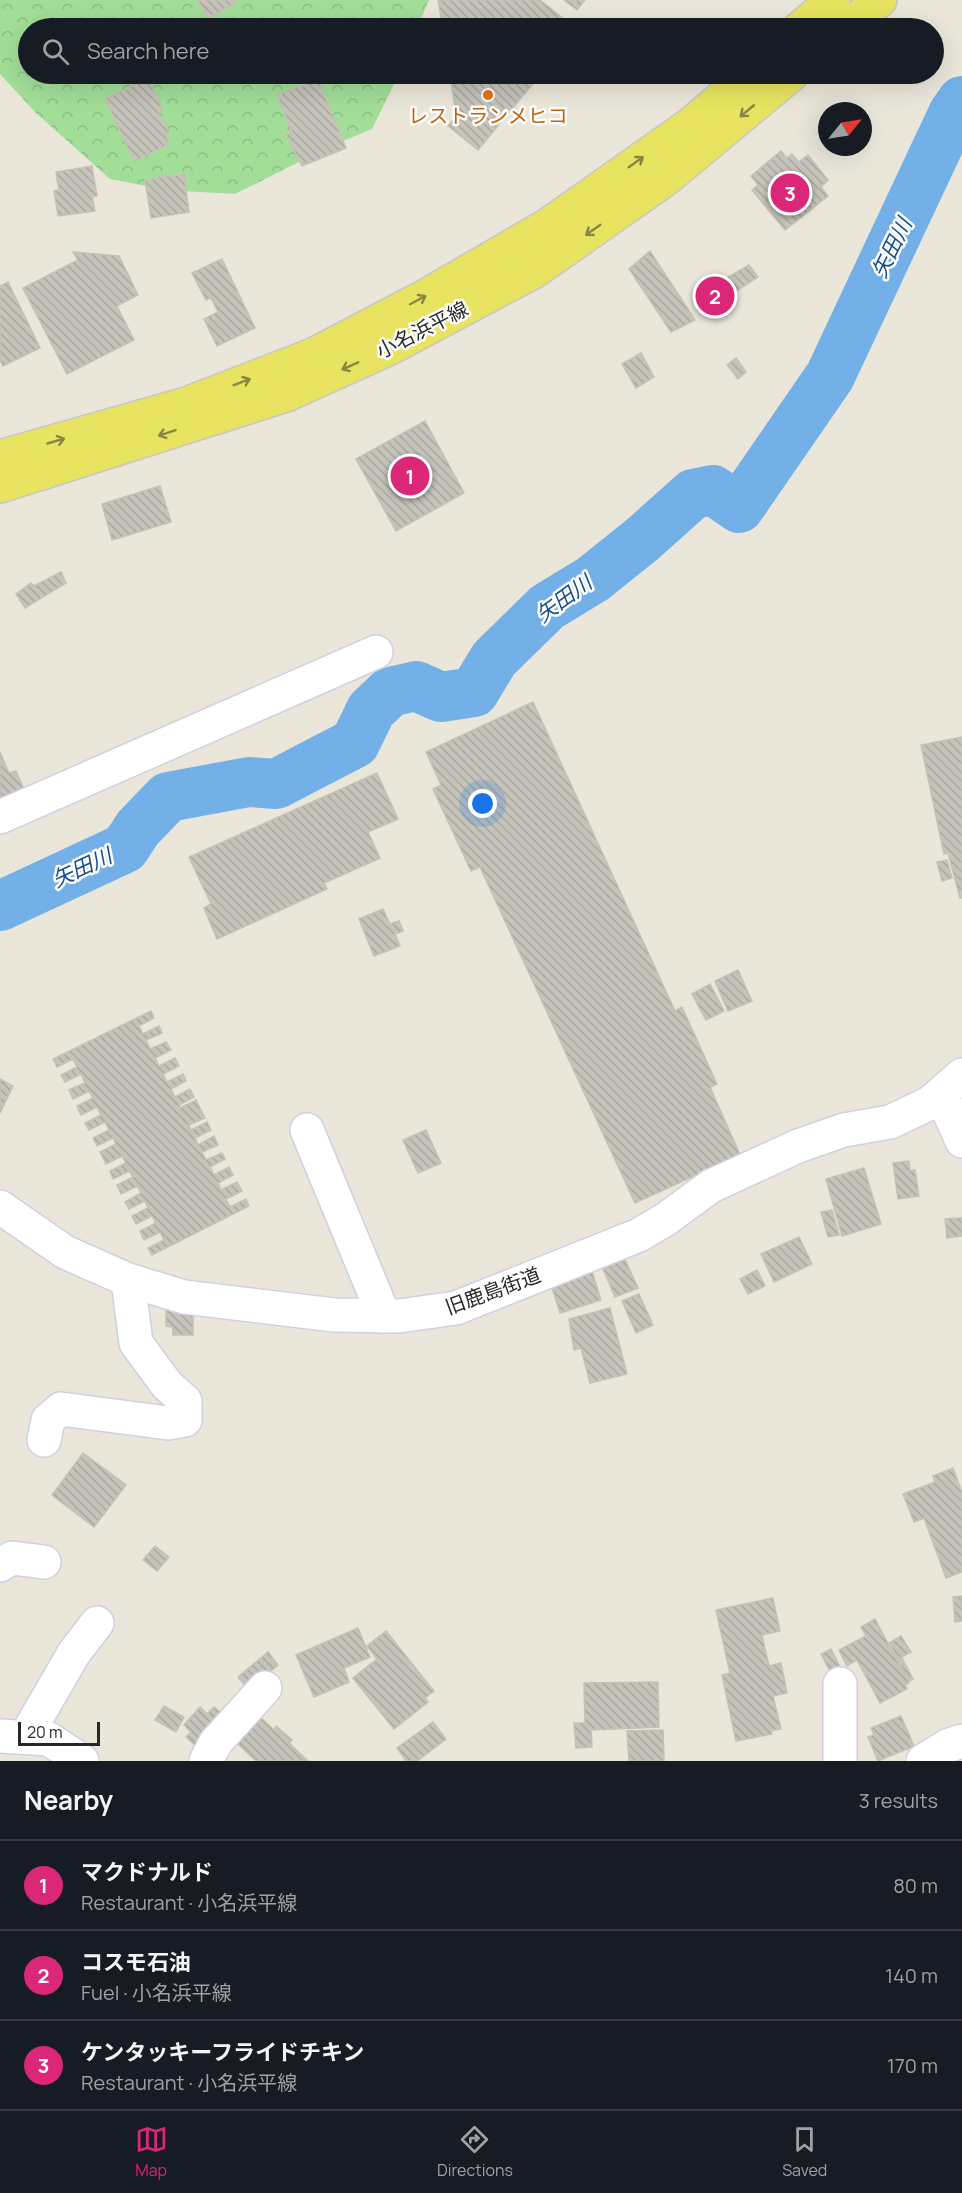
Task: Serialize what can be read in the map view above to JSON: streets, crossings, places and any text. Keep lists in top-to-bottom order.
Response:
{
  "streets": {
    "main road": ["小名浜平線"],
    "street": ["旧鹿島街道"]
  },
  "water": ["矢田川"],
  "places": ["レストランメヒコ"],
  "scale_bar": "20 m",
  "north": "top right",
  "page": {
    "search": "Search here",
    "pins": ["3", "2", "1"],
    "scale": "20 m",
    "heading": ["Nearby", "3 results"],
    "list": [
      {
        "mark": "1",
        "name": "マクドナルド",
        "note": "Restaurant · 小名浜平線",
        "value": "80 m"
      },
      {
        "mark": "2",
        "name": "コスモ石油",
        "note": "Fuel · 小名浜平線",
        "value": "140 m"
      },
      {
        "mark": "3",
        "name": "ケンタッキーフライドチキン",
        "note": "Restaurant · 小名浜平線",
        "value": "170 m"
      }
    ],
    "nav": ["Map", "Directions", "Saved"]
  }
}
